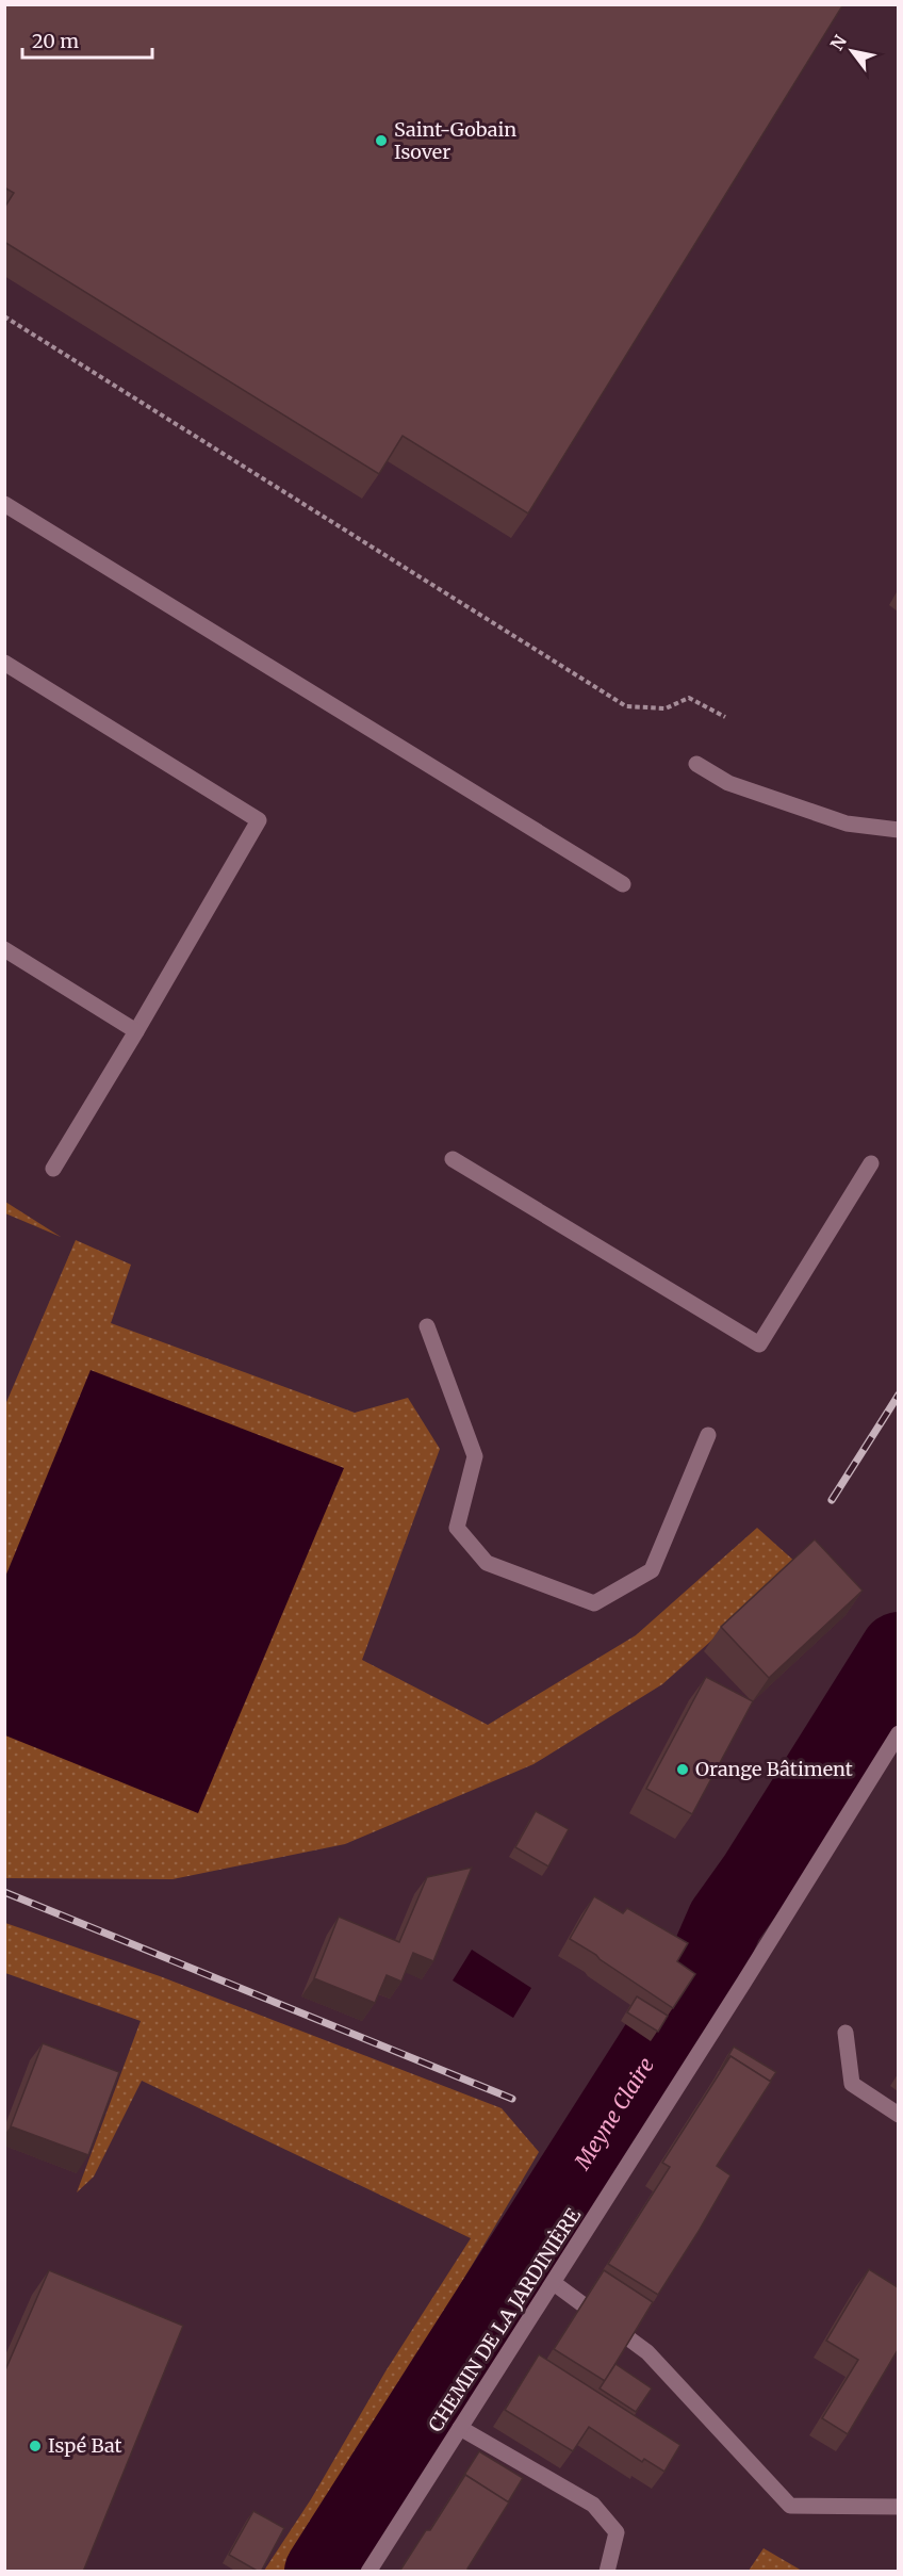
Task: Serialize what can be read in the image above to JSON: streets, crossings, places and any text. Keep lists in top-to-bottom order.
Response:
{
  "streets": {
    "street": ["CHEMIN DE LA JARDINIÈRE"]
  },
  "water": ["Meyne Claire"],
  "places": ["Saint-Gobain Isover", "Orange Bâtiment", "Ispé Bat"],
  "scale_bar": "20 m",
  "north": "top left"
}
